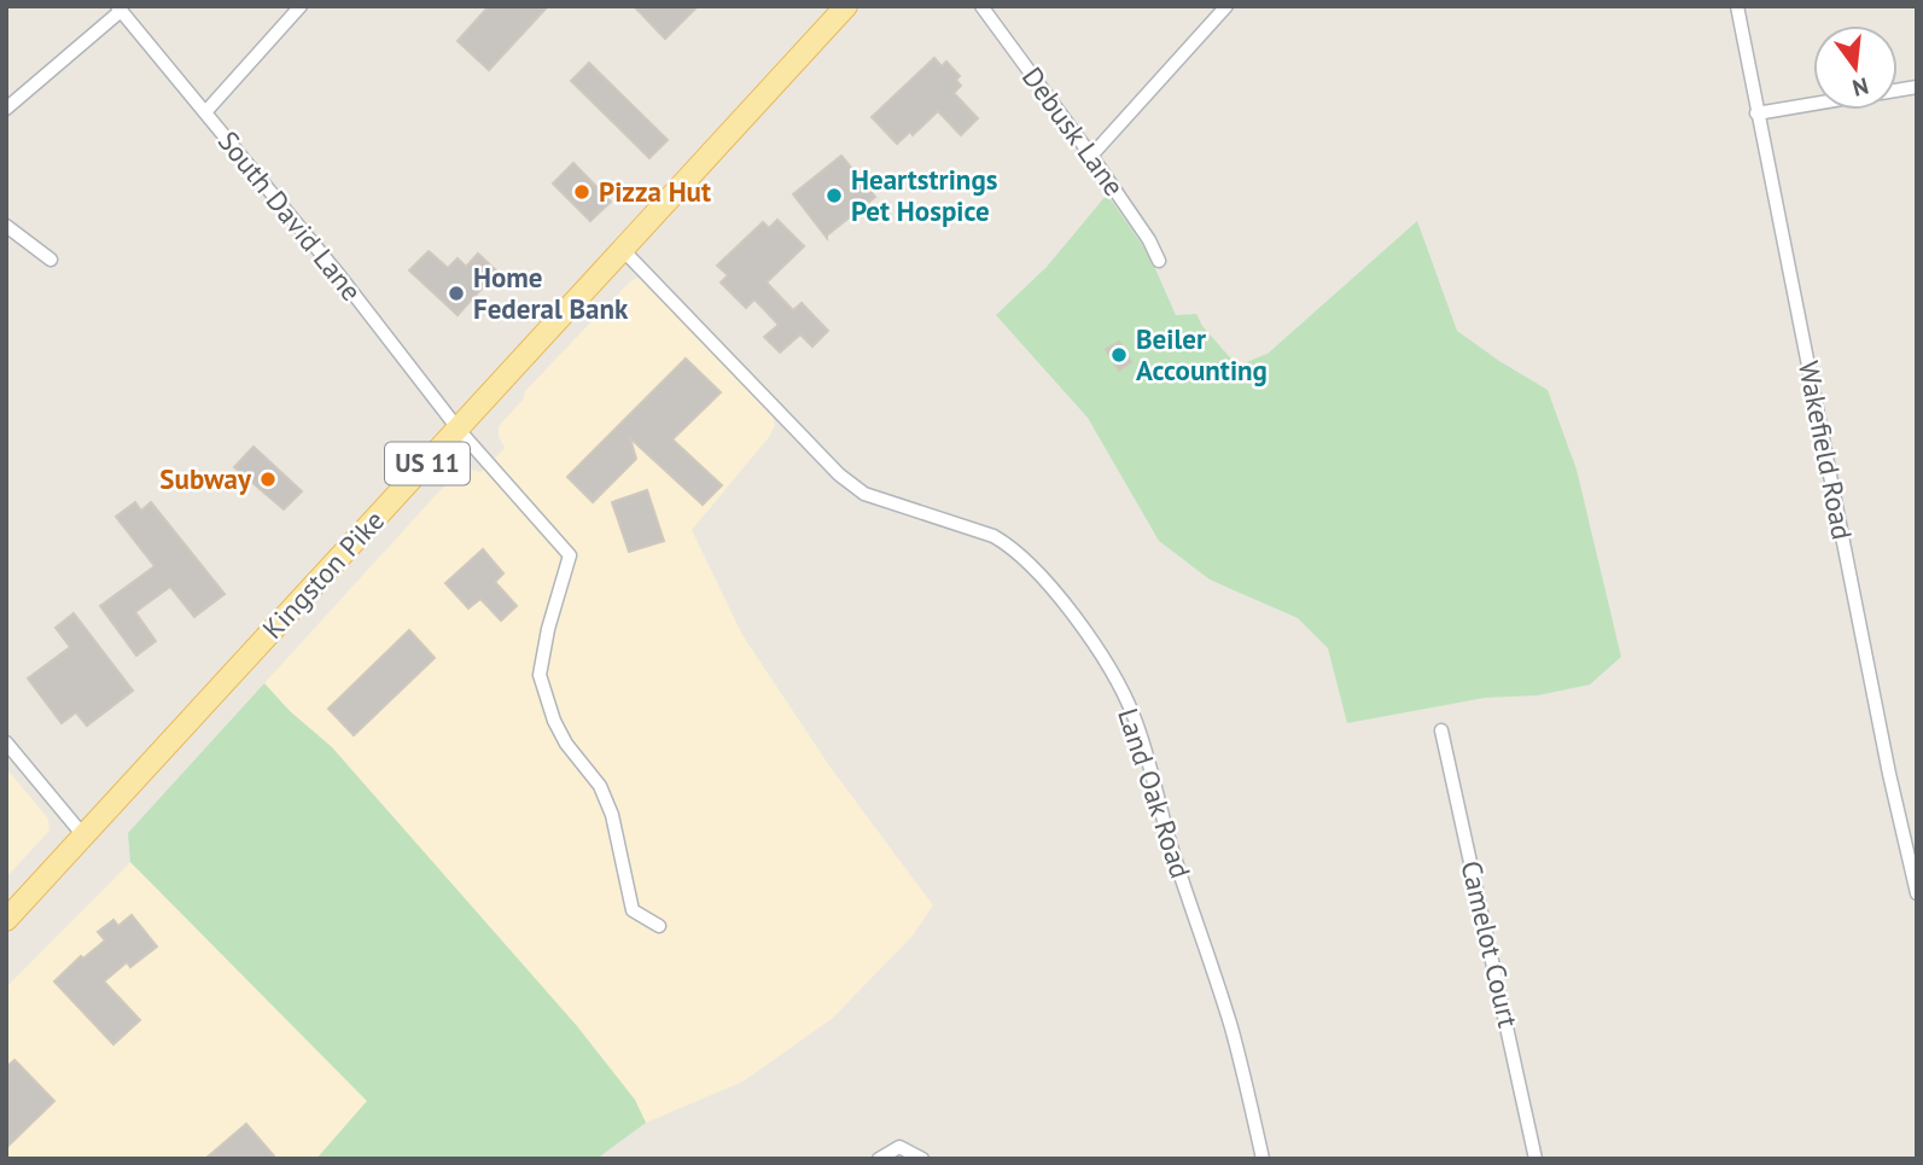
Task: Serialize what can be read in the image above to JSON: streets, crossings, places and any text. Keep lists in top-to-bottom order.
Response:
{
  "streets": {
    "main road": ["US 11", "Kingston Pike"],
    "street": [
      "Debusk Lane",
      "South David Lane",
      "Wakefield Road",
      "Land Oak Road",
      "Camelot Court"
    ]
  },
  "crossings": [
    ["South David Lane", "Kingston Pike"],
    ["Kingston Pike", "Land Oak Road"]
  ],
  "places": [
    "Pizza Hut",
    "Heartstrings Pet Hospice",
    "Home Federal Bank",
    "Beiler Accounting",
    "Subway"
  ],
  "north": "bottom"
}
